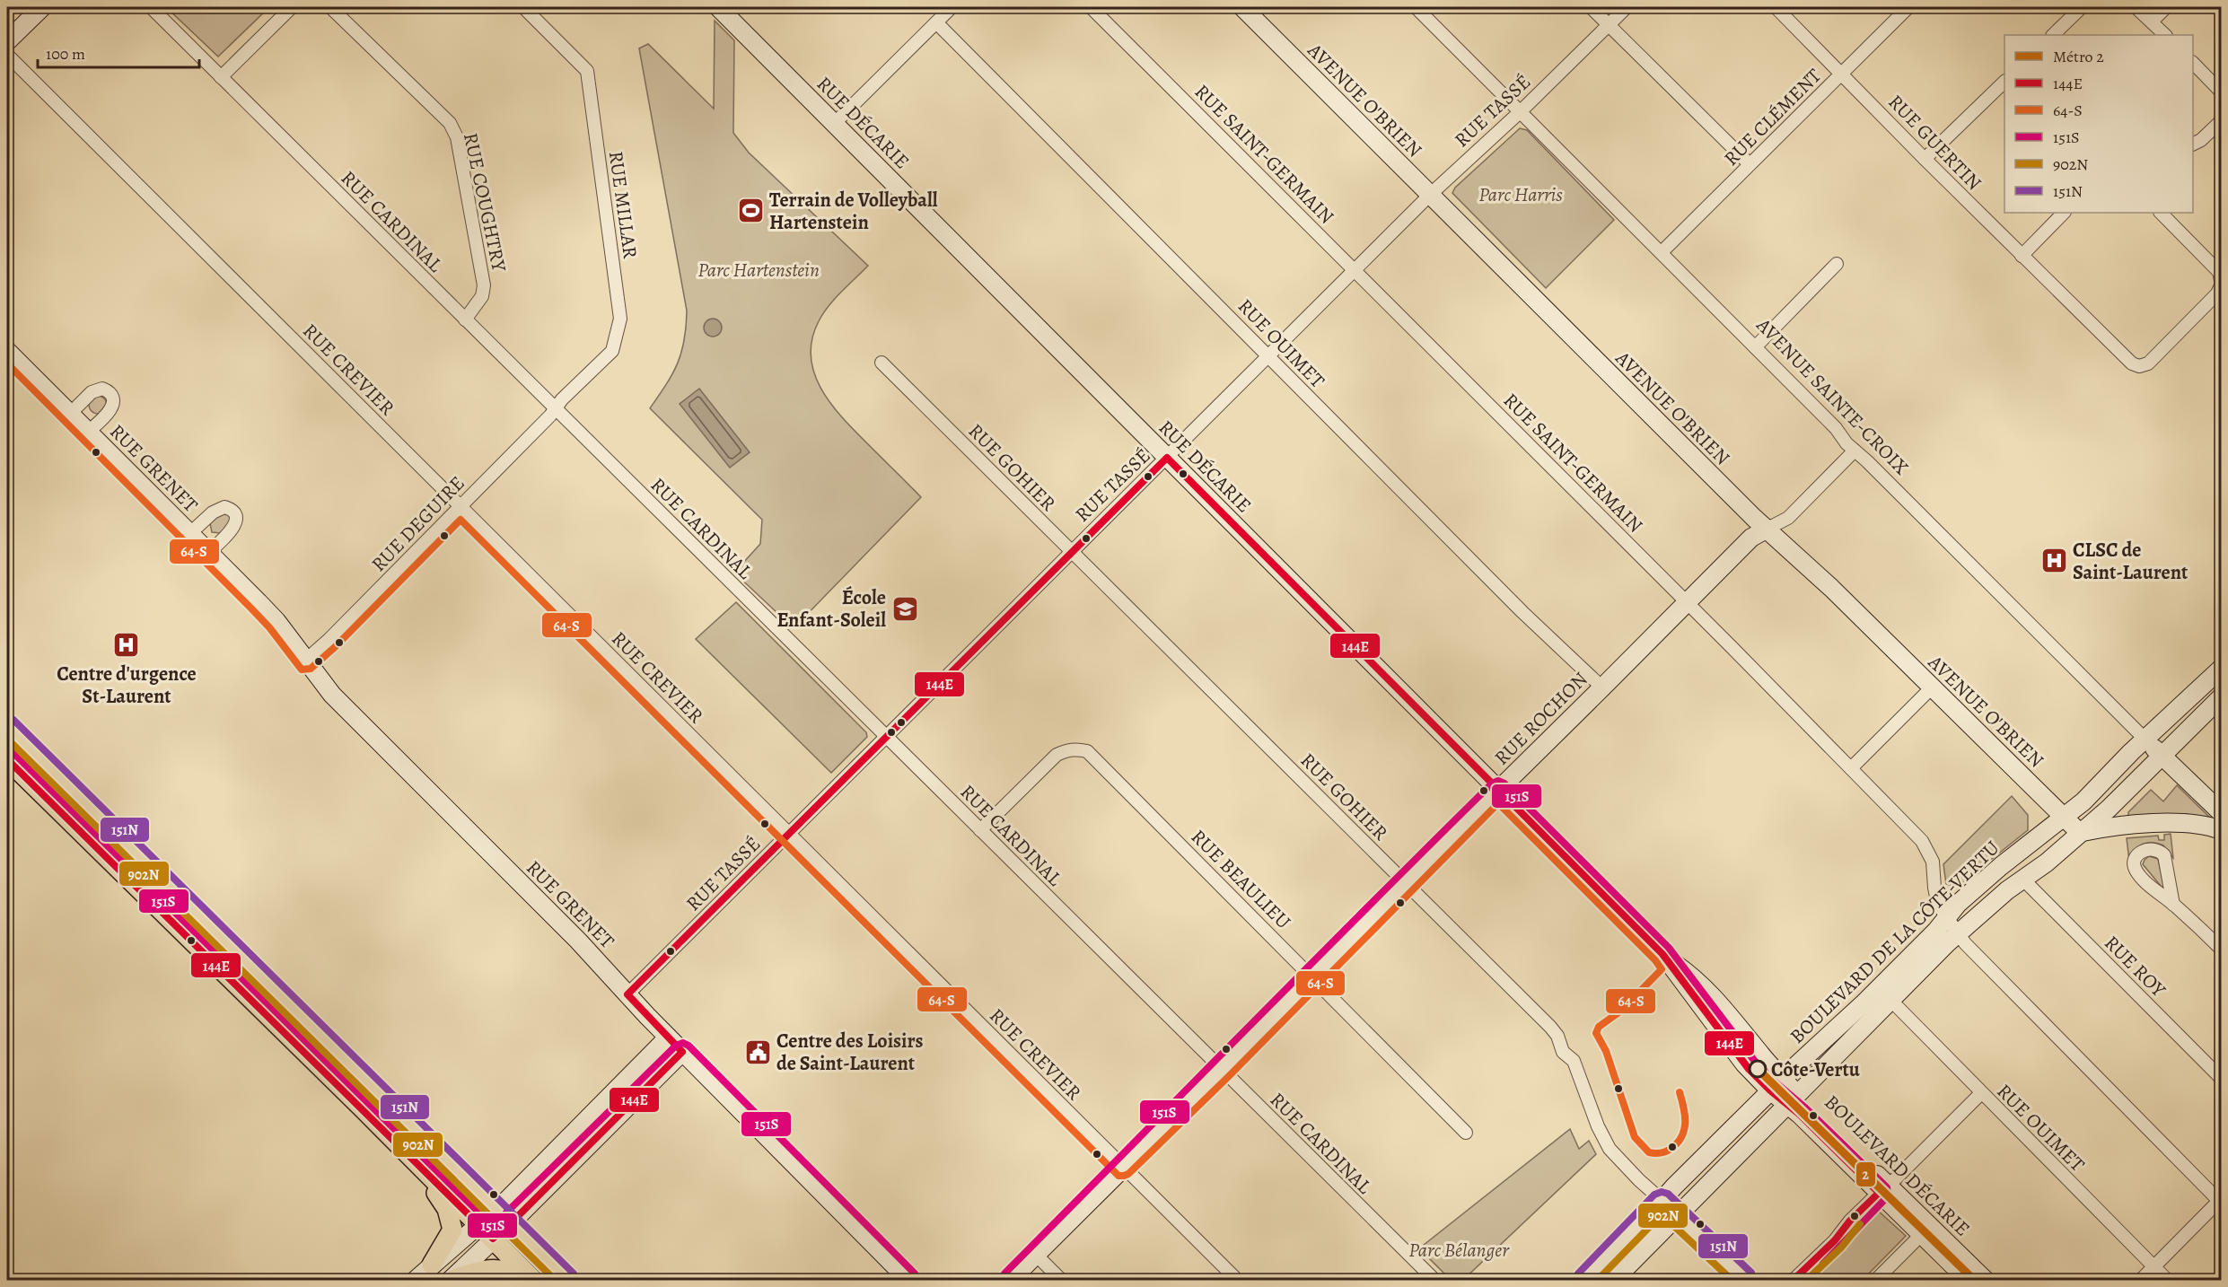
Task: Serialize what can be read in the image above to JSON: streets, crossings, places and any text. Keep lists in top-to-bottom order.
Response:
{
  "streets": {
    "street": [
      "AVENUE O'BRIEN",
      "RUE TASSÉ",
      "RUE CLÉMENT",
      "RUE DÉCARIE",
      "RUE GUERTIN",
      "RUE SAINT-GERMAIN",
      "RUE COUGHTRY",
      "RUE MILLAR",
      "RUE CARDINAL",
      "RUE OUIMET",
      "RUE CREVIER",
      "AVENUE SAINTE-CROIX",
      "RUE GOHIER",
      "RUE GRENET",
      "RUE DEGUIRE",
      "RUE ROCHON",
      "RUE BEAULIEU",
      "BOULEVARD DE LA CÔTE-VERTU",
      "RUE ROY",
      "BOULEVARD DÉCARIE"
    ]
  },
  "crossings": [
    ["AVENUE O'BRIEN", "RUE TASSÉ"],
    ["AVENUE O'BRIEN", "RUE ROCHON"],
    ["AVENUE O'BRIEN", "BOULEVARD DE LA CÔTE-VERTU"],
    ["RUE TASSÉ", "RUE DÉCARIE"],
    ["RUE TASSÉ", "RUE SAINT-GERMAIN"],
    ["RUE TASSÉ", "RUE CARDINAL"],
    ["RUE TASSÉ", "RUE OUIMET"],
    ["RUE TASSÉ", "RUE CREVIER"],
    ["RUE TASSÉ", "AVENUE SAINTE-CROIX"],
    ["RUE TASSÉ", "RUE GOHIER"],
    ["RUE TASSÉ", "RUE GRENET"],
    ["RUE CLÉMENT", "RUE GUERTIN"],
    ["RUE CLÉMENT", "AVENUE SAINTE-CROIX"],
    ["RUE DÉCARIE", "RUE ROCHON"],
    ["RUE DÉCARIE", "BOULEVARD DE LA CÔTE-VERTU"],
    ["RUE DÉCARIE", "BOULEVARD DÉCARIE"],
    ["RUE SAINT-GERMAIN", "RUE ROCHON"],
    ["RUE SAINT-GERMAIN", "BOULEVARD DE LA CÔTE-VERTU"],
    ["RUE COUGHTRY", "RUE CARDINAL"],
    ["RUE MILLAR", "RUE CARDINAL"],
    ["RUE MILLAR", "RUE DEGUIRE"],
    ["RUE CARDINAL", "RUE DEGUIRE"],
    ["RUE CARDINAL", "RUE ROCHON"],
    ["RUE CARDINAL", "RUE BEAULIEU"],
    ["RUE OUIMET", "RUE ROCHON"],
    ["RUE OUIMET", "BOULEVARD DE LA CÔTE-VERTU"],
    ["RUE CREVIER", "RUE DEGUIRE"],
    ["RUE CREVIER", "RUE ROCHON"],
    ["AVENUE SAINTE-CROIX", "RUE ROCHON"],
    ["AVENUE SAINTE-CROIX", "BOULEVARD DE LA CÔTE-VERTU"],
    ["RUE GOHIER", "RUE ROCHON"],
    ["RUE GOHIER", "BOULEVARD DE LA CÔTE-VERTU"],
    ["RUE GRENET", "RUE DEGUIRE"],
    ["RUE ROCHON", "RUE BEAULIEU"],
    ["BOULEVARD DE LA CÔTE-VERTU", "RUE ROY"],
    ["BOULEVARD DE LA CÔTE-VERTU", "BOULEVARD DÉCARIE"]
  ],
  "parks": ["Parc Harris", "Parc Hartenstein", "Parc Bélanger"],
  "places": {
    "sports": ["Terrain de Volleyball Hartenstein"],
    "hospital": ["CLSC de Saint-Laurent", "Centre d'urgence St-Laurent"],
    "school or university": ["École Enfant-Soleil"],
    "public building": ["Centre des Loisirs de Saint-Laurent"],
    "other": ["Côte-Vertu"]
  },
  "lines": [
    "transit line 64-S",
    "transit line 144E",
    "transit line 151N",
    "transit line 902N",
    "transit line 151S",
    "metro line 2"
  ],
  "legend": [
    "Métro 2",
    "144E",
    "64-S",
    "151S",
    "902N",
    "151N"
  ],
  "scale_bar": "100 m"
}
